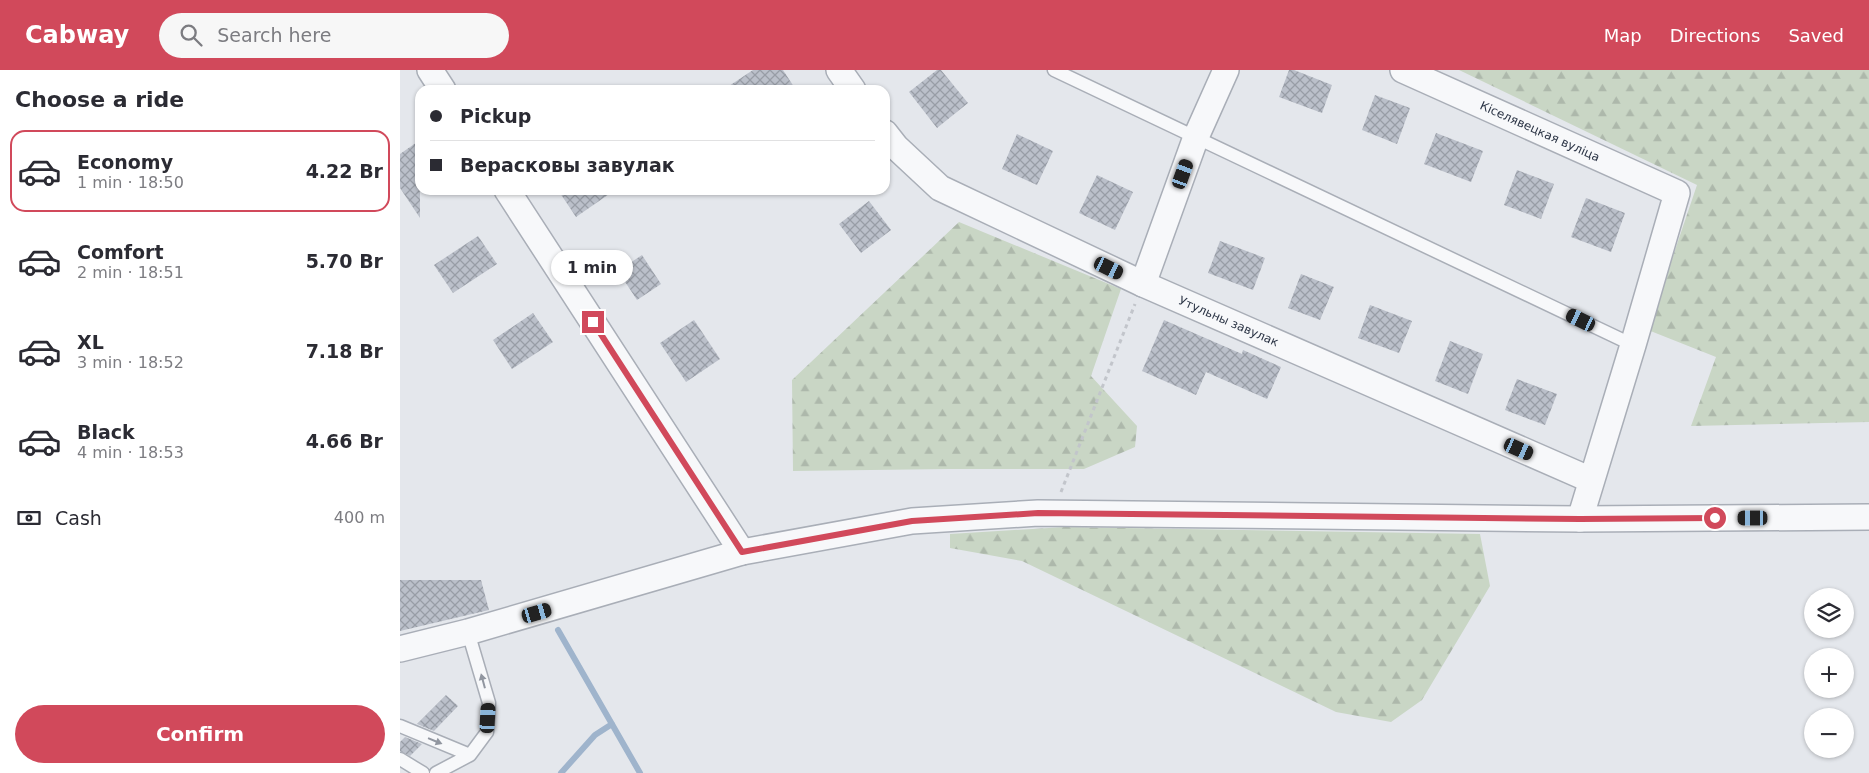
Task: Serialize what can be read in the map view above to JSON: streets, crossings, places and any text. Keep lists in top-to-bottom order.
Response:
{
  "streets": {
    "street": ["Кіселявецкая вуліца", "Утульны завулак"]
  },
  "page": {
    "header": "Cabway",
    "search": "Search here",
    "nav": ["Map", "Directions", "Saved"],
    "heading": "Choose a ride",
    "banner": ["Pickup", "Верасковы завулак"],
    "list": [
      {
        "name": "Economy",
        "note": "1 min · 18:50",
        "value": "4.22 Br"
      },
      {
        "name": "Comfort",
        "note": "2 min · 18:51",
        "value": "5.70 Br"
      },
      {
        "name": "XL",
        "note": "3 min · 18:52",
        "value": "7.18 Br"
      },
      {
        "name": "Black",
        "note": "4 min · 18:53",
        "value": "4.66 Br"
      }
    ],
    "bubble": "1 min",
    "pay": ["Cash", "400 m"],
    "map_buttons": ["+", "−"],
    "buttons": "Confirm"
  }
}
